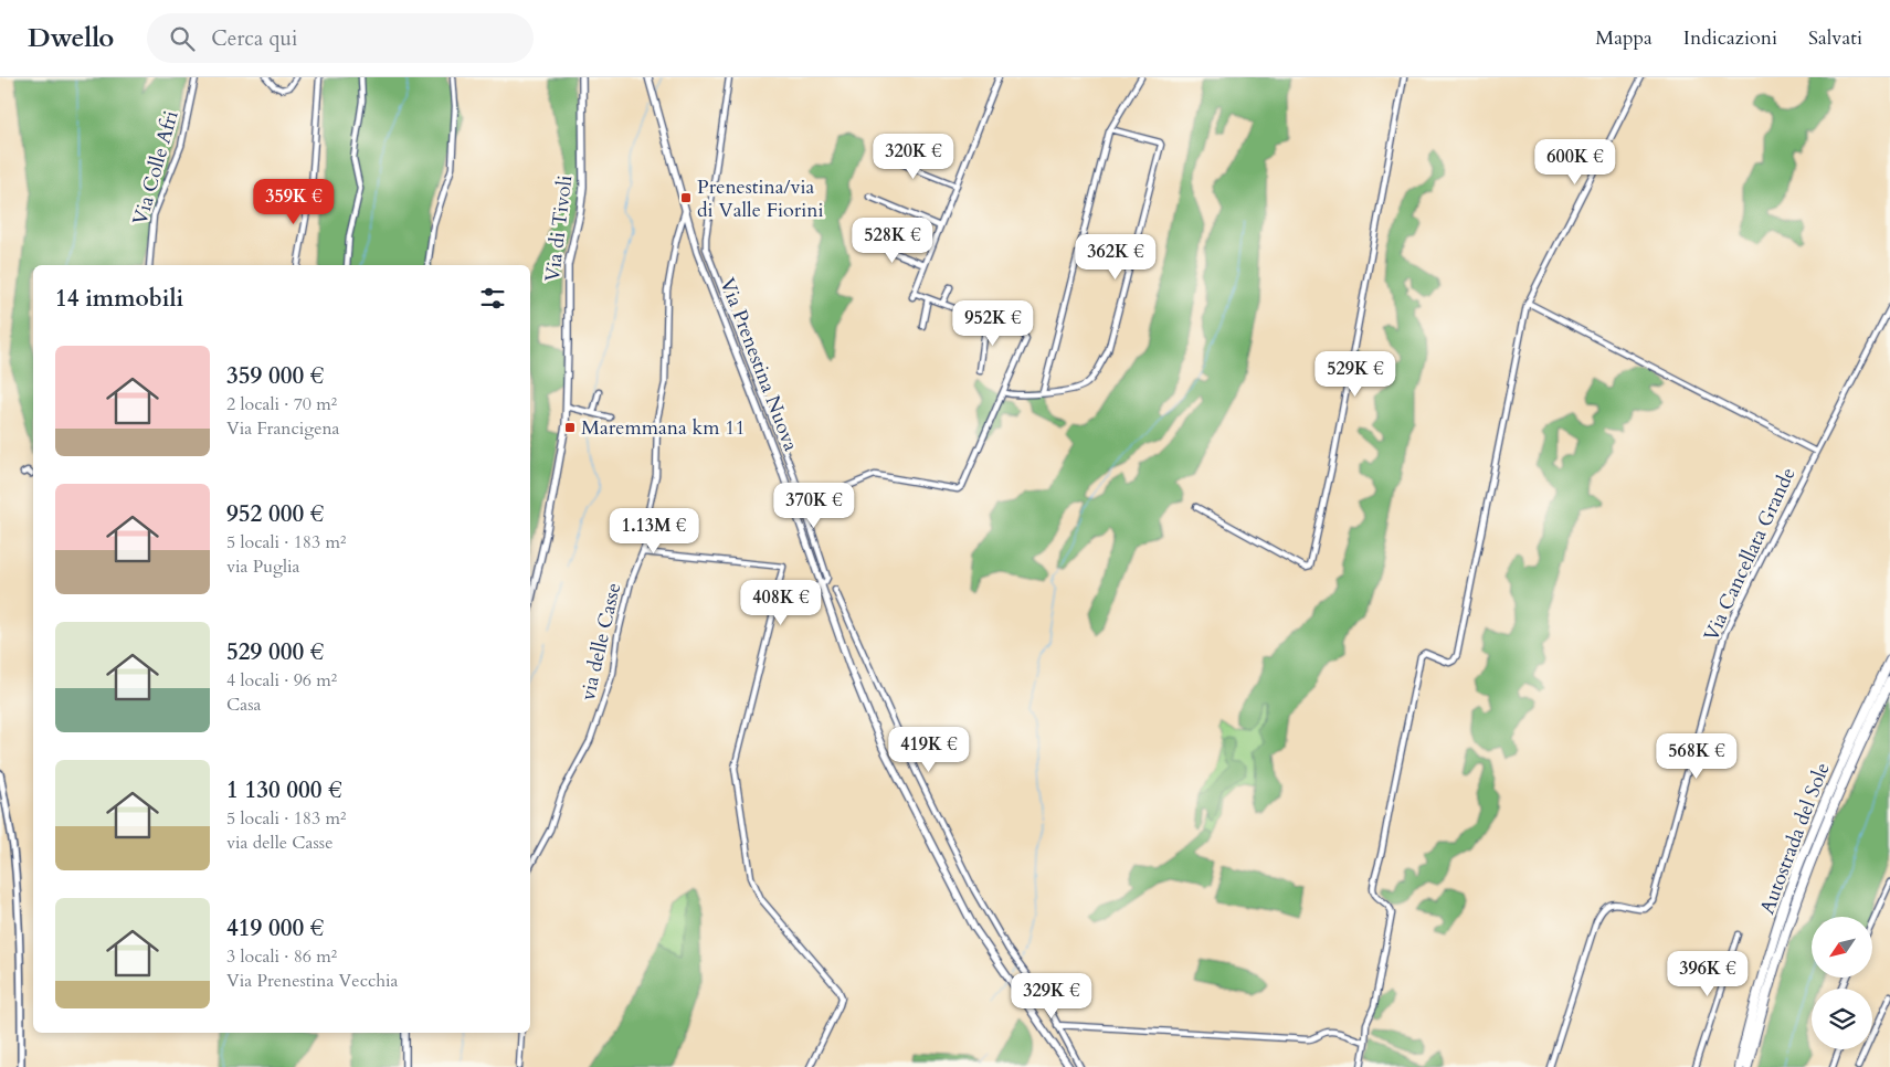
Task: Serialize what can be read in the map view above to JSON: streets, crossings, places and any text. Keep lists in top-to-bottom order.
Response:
{
  "streets": {
    "highway": ["Autostrada del Sole"],
    "main road": ["Via di Tivoli", "Via Prenestina Nuova"],
    "street": ["Via Colle Afri", "Via Cancellata Grande", "via delle Casse"]
  },
  "crossings": [
    ["Via Prenestina Nuova", "via delle Casse"]
  ],
  "places": {
    "transit": ["Prenestina/via di Valle Fiorini", "Maremmana km 11"]
  },
  "north": "bottom left",
  "page": {
    "header": "Dwello",
    "search": "Cerca qui",
    "nav": ["Mappa", "Indicazioni", "Salvati"],
    "price": [
      "320K €",
      "600K €",
      "359K €",
      "528K €",
      "362K €",
      "952K €",
      "529K €",
      "370K €",
      "1.13M €",
      "408K €",
      "419K €",
      "568K €",
      "396K €",
      "329K €"
    ],
    "heading": "14 immobili",
    "list": [
      {
        "name": "359 000 €",
        "note": "2 locali · 70 m² · Via Francigena"
      },
      {
        "name": "952 000 €",
        "note": "5 locali · 183 m² · via Puglia"
      },
      {
        "name": "529 000 €",
        "note": "4 locali · 96 m² · Casa"
      },
      {
        "name": "1 130 000 €",
        "note": "5 locali · 183 m² · via delle Casse"
      },
      {
        "name": "419 000 €",
        "note": "3 locali · 86 m² · Via Prenestina Vecchia"
      }
    ]
  }
}
